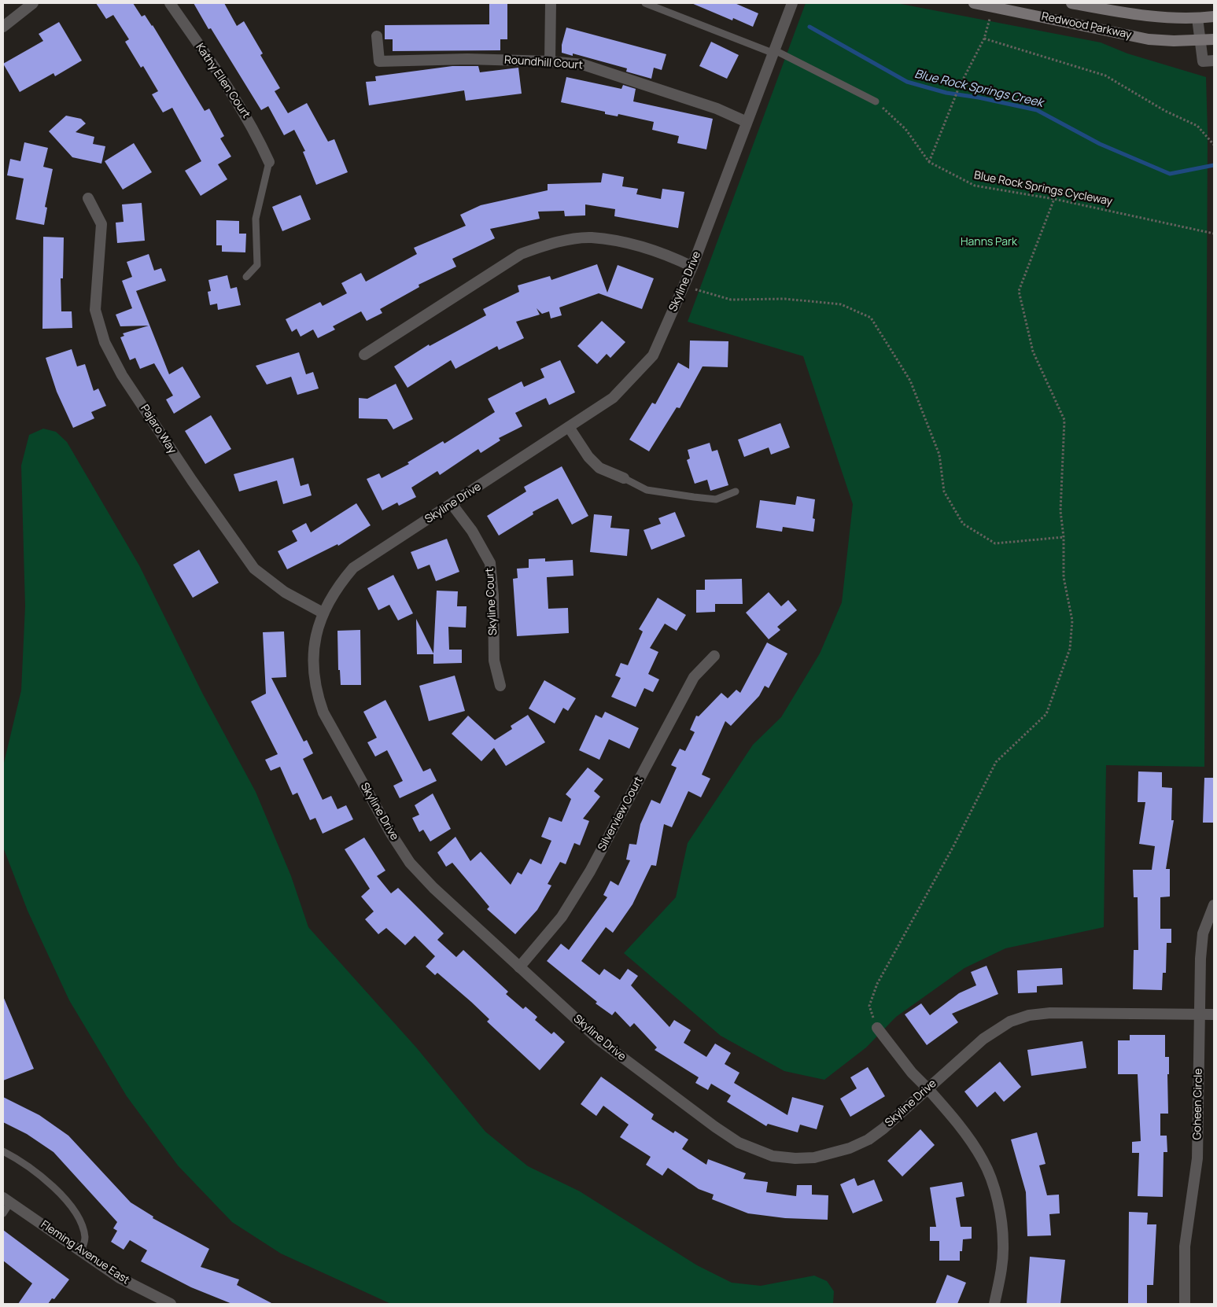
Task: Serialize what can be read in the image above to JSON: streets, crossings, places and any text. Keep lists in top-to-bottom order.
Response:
{
  "streets": {
    "main road": ["Redwood Parkway"],
    "street": [
      "Roundhill Court",
      "Kathy Ellen Court",
      "Skyline Drive",
      "Pajaro Way",
      "Skyline Court",
      "Silverview Court",
      "Goheen Circle",
      "Fleming Avenue East"
    ],
    "path": ["Blue Rock Springs Cycleway"]
  },
  "crossings": [
    ["Roundhill Court", "Skyline Drive"],
    ["Skyline Drive", "Pajaro Way"],
    ["Skyline Drive", "Skyline Court"],
    ["Skyline Drive", "Silverview Court"],
    ["Skyline Drive", "Goheen Circle"]
  ],
  "water": ["Blue Rock Springs Creek"],
  "parks": ["Hanns Park"]
}
